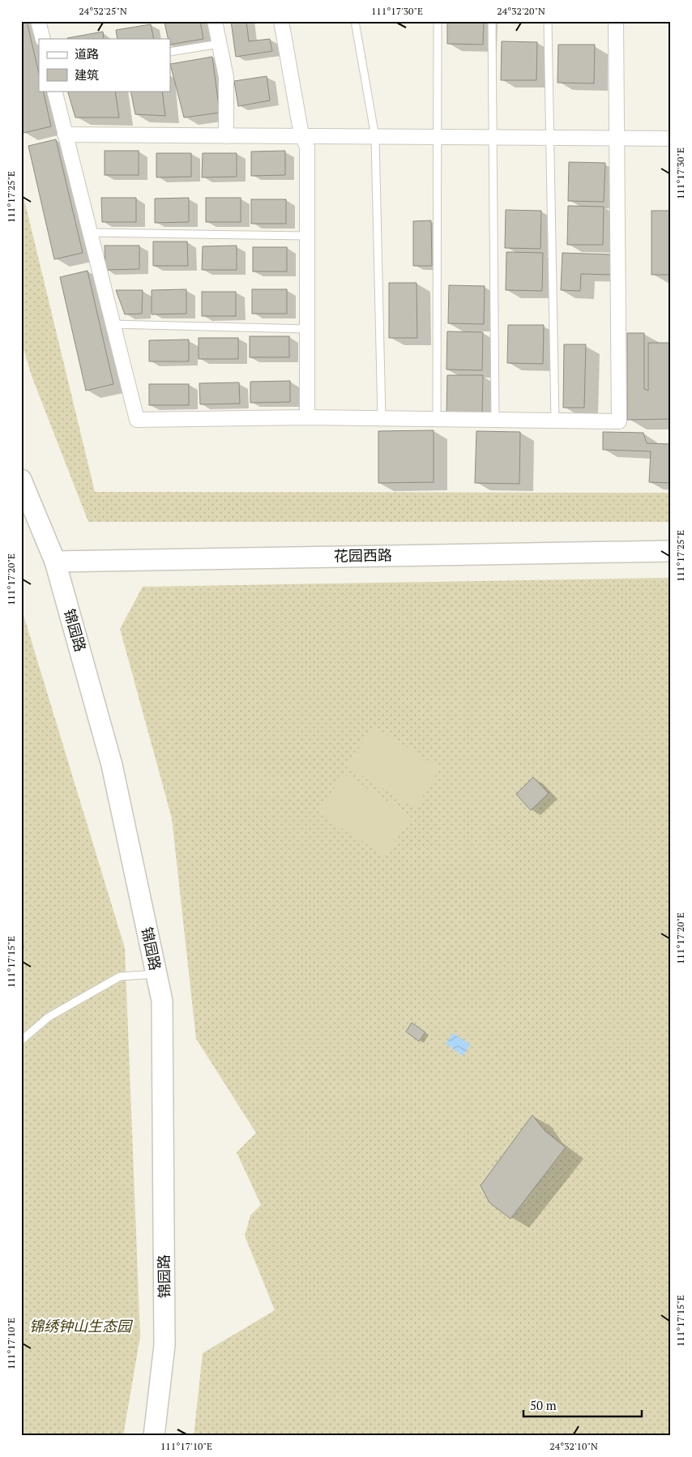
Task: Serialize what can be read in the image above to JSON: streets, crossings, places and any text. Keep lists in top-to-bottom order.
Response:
{
  "streets": {
    "street": ["花园西路", "锦园路"]
  },
  "crossings": [
    ["花园西路", "锦园路"]
  ],
  "parks": ["锦绣钟山生态园"],
  "legend": ["道路", "建筑"],
  "scale_bar": "50 m",
  "coordinates": [
    "24°32'25\"N",
    "111°17'30\"E",
    "24°32'20\"N",
    "111°17'25\"E",
    "111°17'20\"E",
    "111°17'15\"E",
    "111°17'10\"E",
    "24°32'10\"N"
  ]
}
